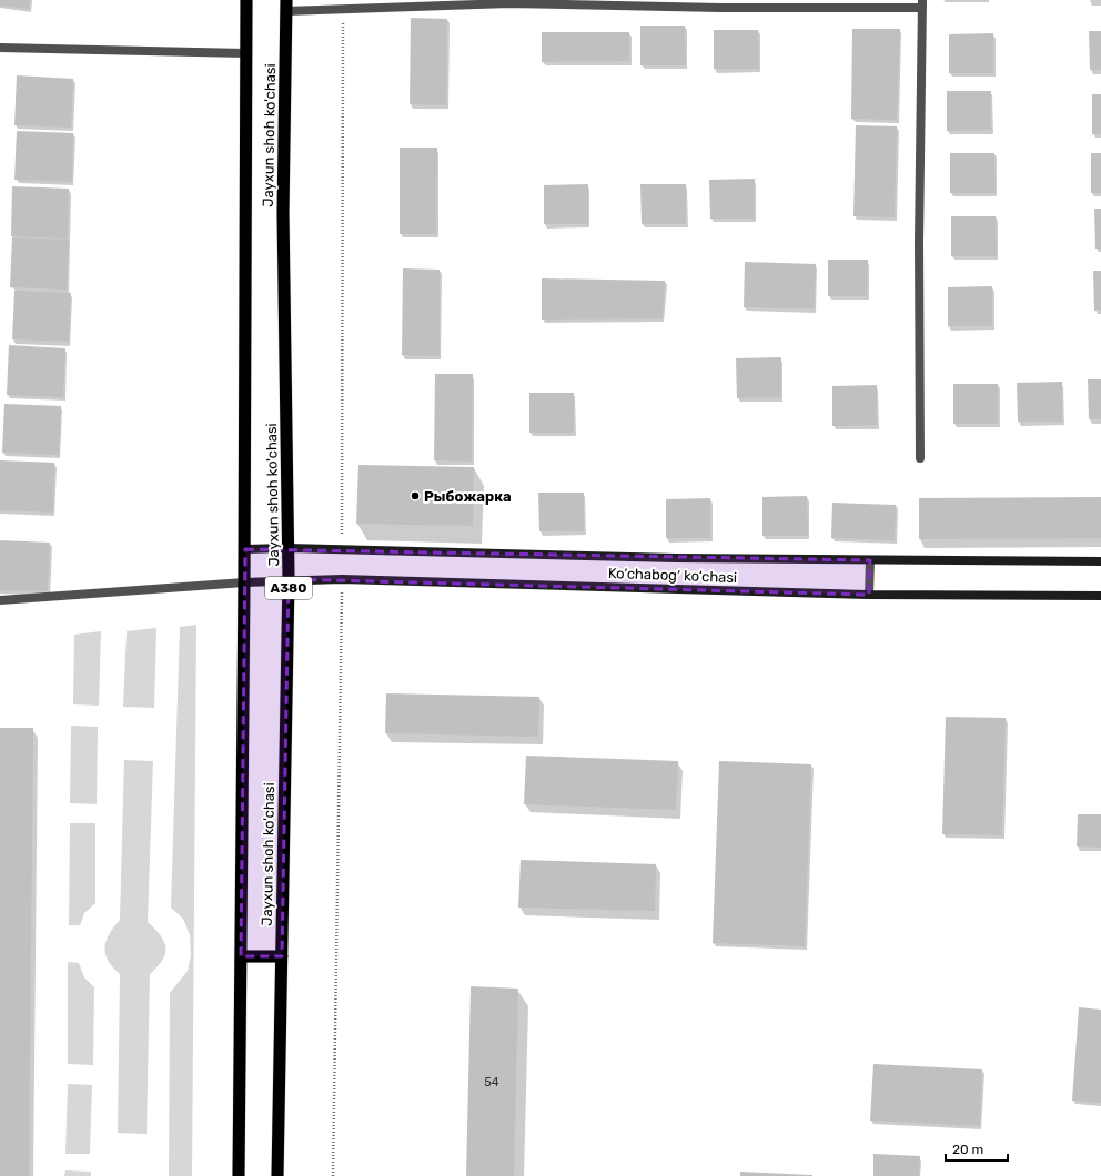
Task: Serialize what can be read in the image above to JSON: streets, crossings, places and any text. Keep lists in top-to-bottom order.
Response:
{
  "streets": {
    "highway": ["Jayxun shoh ko'chasi", "A380"],
    "main road": ["Ko‘chabog‘ ko‘chasi"]
  },
  "crossings": [
    ["Jayxun shoh ko'chasi", "Ko‘chabog‘ ko‘chasi"]
  ],
  "places": ["Рыбожарка"],
  "house_numbers": ["54"],
  "scale_bar": "20 m"
}
